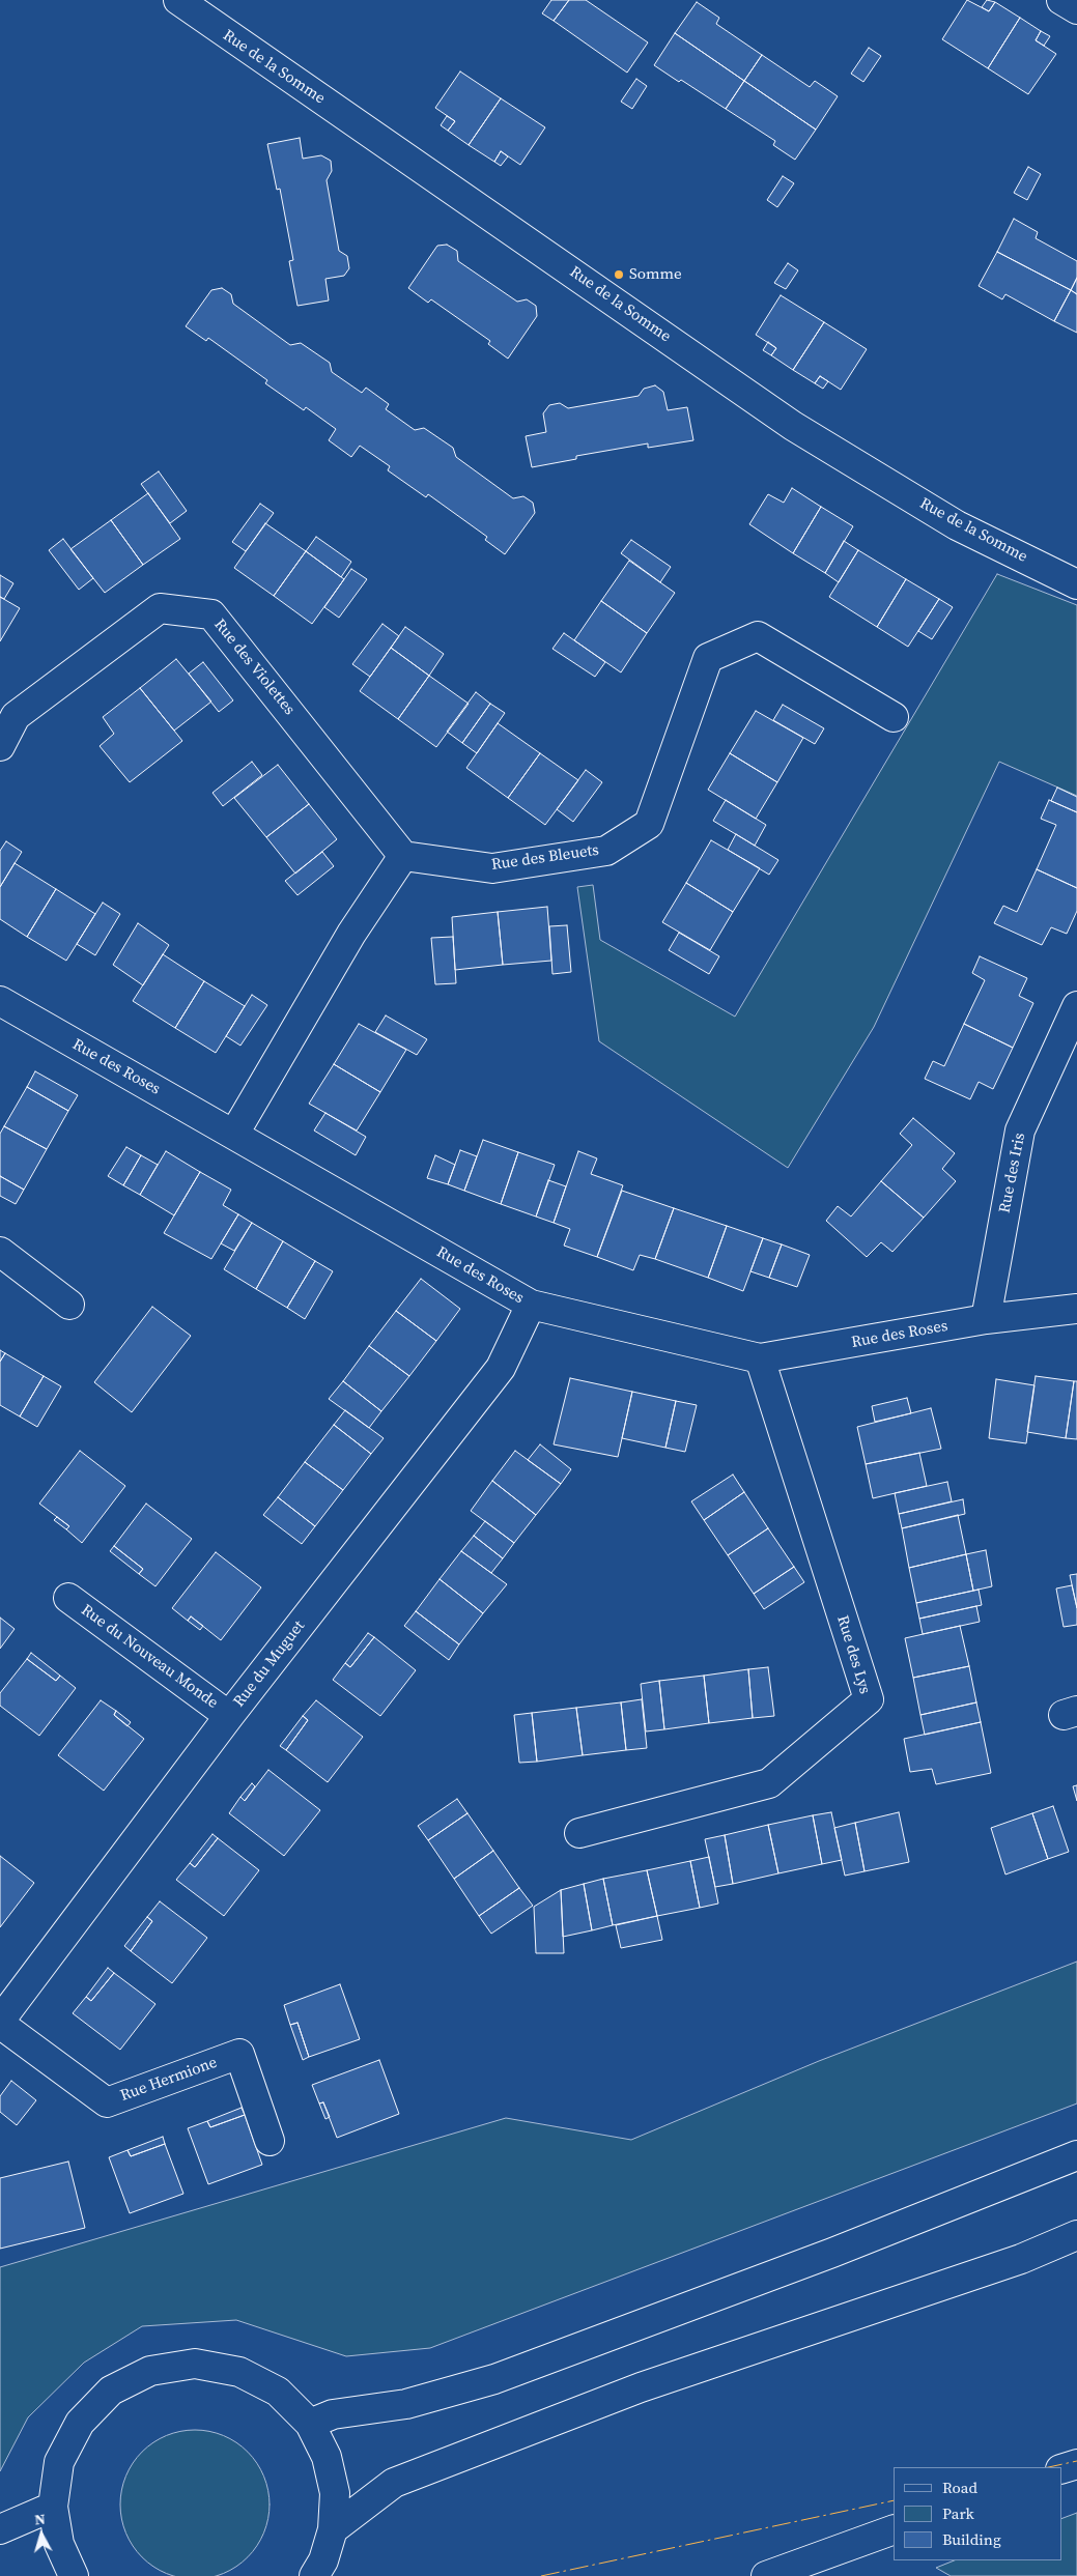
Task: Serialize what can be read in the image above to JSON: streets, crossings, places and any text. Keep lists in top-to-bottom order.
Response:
{
  "streets": {
    "main road": [
      "Rue de la Somme",
      "Rue des Violettes",
      "Rue des Bleuets",
      "Rue des Roses",
      "Rue des Iris",
      "Rue des Lys",
      "Rue du Nouveau Monde",
      "Rue du Muguet",
      "Rue Hermione"
    ]
  },
  "crossings": [
    ["Rue des Violettes", "Rue des Bleuets"],
    ["Rue des Roses", "Rue des Iris"],
    ["Rue des Roses", "Rue des Lys"],
    ["Rue des Roses", "Rue du Muguet"],
    ["Rue du Nouveau Monde", "Rue du Muguet"],
    ["Rue du Muguet", "Rue Hermione"]
  ],
  "places": ["Somme"],
  "legend": ["Road", "Park", "Building"],
  "north": "top"
}
